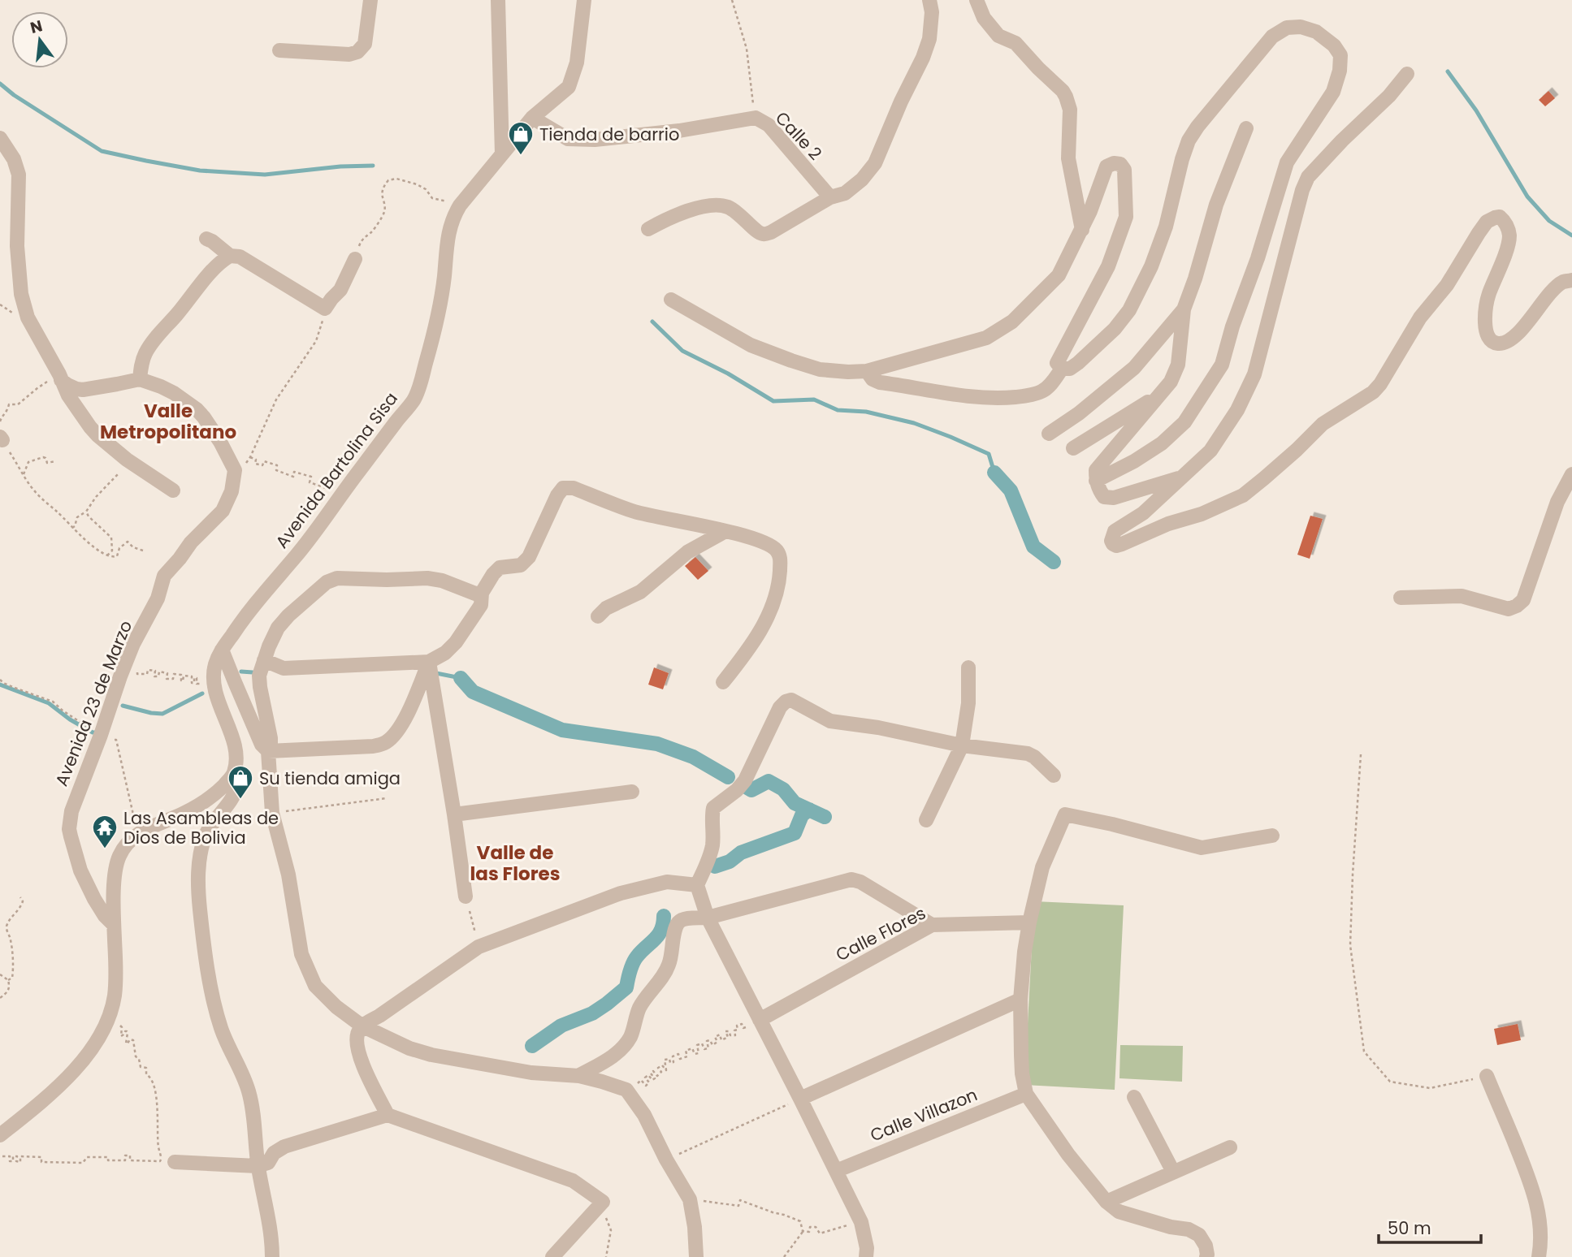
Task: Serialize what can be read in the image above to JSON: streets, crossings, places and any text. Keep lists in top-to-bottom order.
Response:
{
  "streets": {
    "street": [
      "Calle 2",
      "Avenida Bartolina Sisa",
      "Avenida 23 de Marzo",
      "Calle Flores",
      "Calle Villazon"
    ]
  },
  "crossings": [
    ["Calle 2", "Avenida Bartolina Sisa"]
  ],
  "districts": ["Valle Metropolitano", "Valle de las Flores"],
  "places": {
    "shop": ["Tienda de barrio", "Su tienda amiga"],
    "temple": ["Las Asambleas de Dios de Bolivia"]
  },
  "scale_bar": "50 m",
  "north": "top"
}
